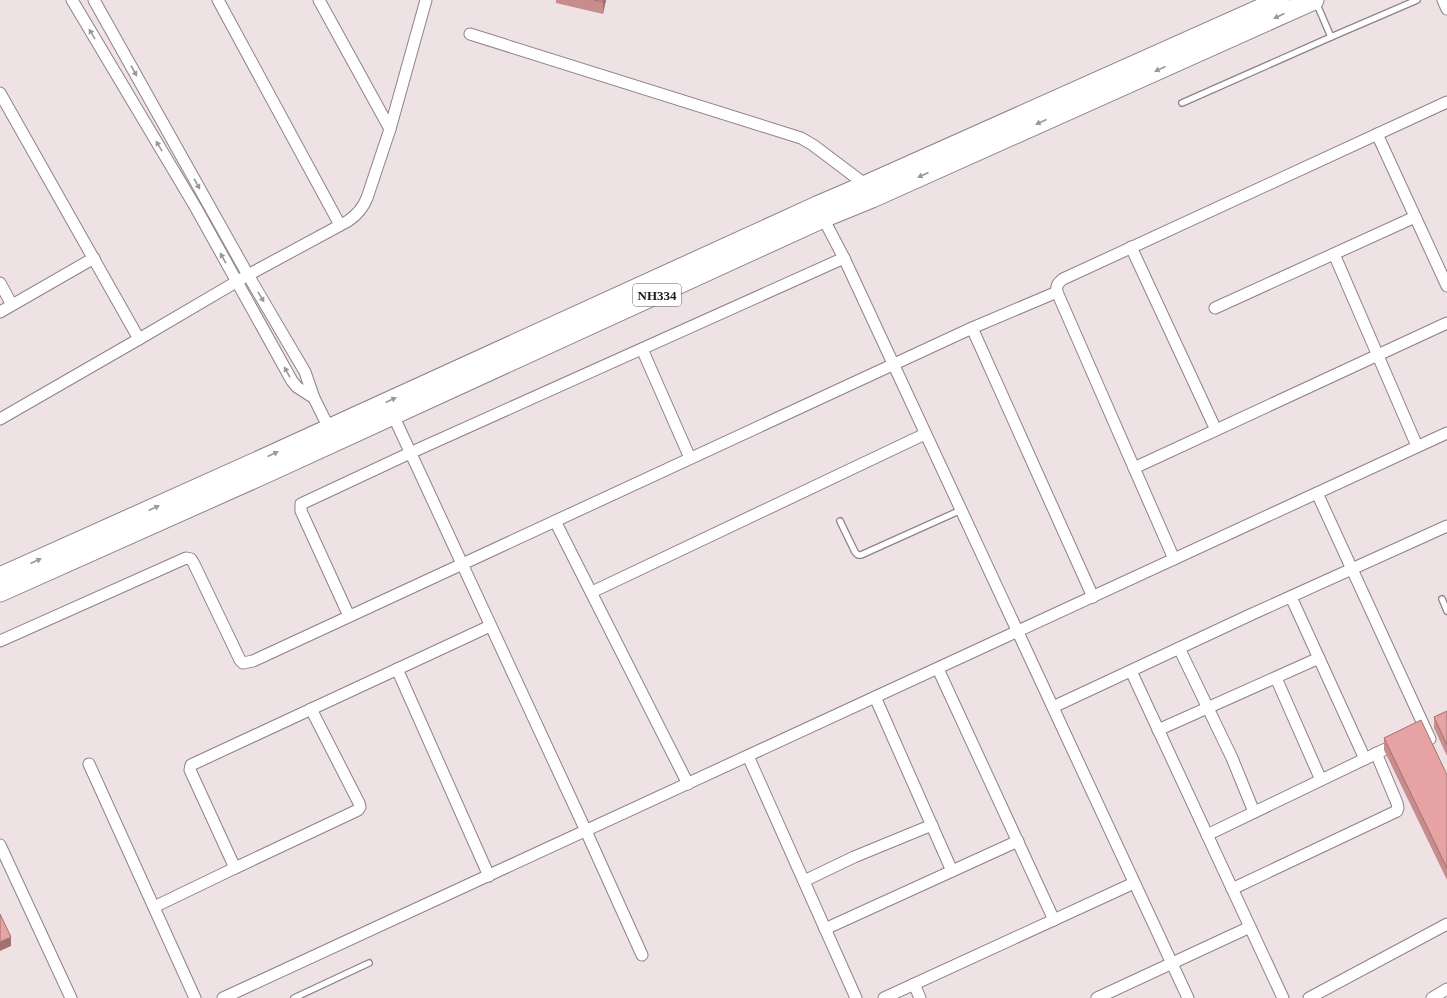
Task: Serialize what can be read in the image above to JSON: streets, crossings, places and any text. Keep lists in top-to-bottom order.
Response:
{
  "streets": {
    "highway": ["NH334"]
  }
}
